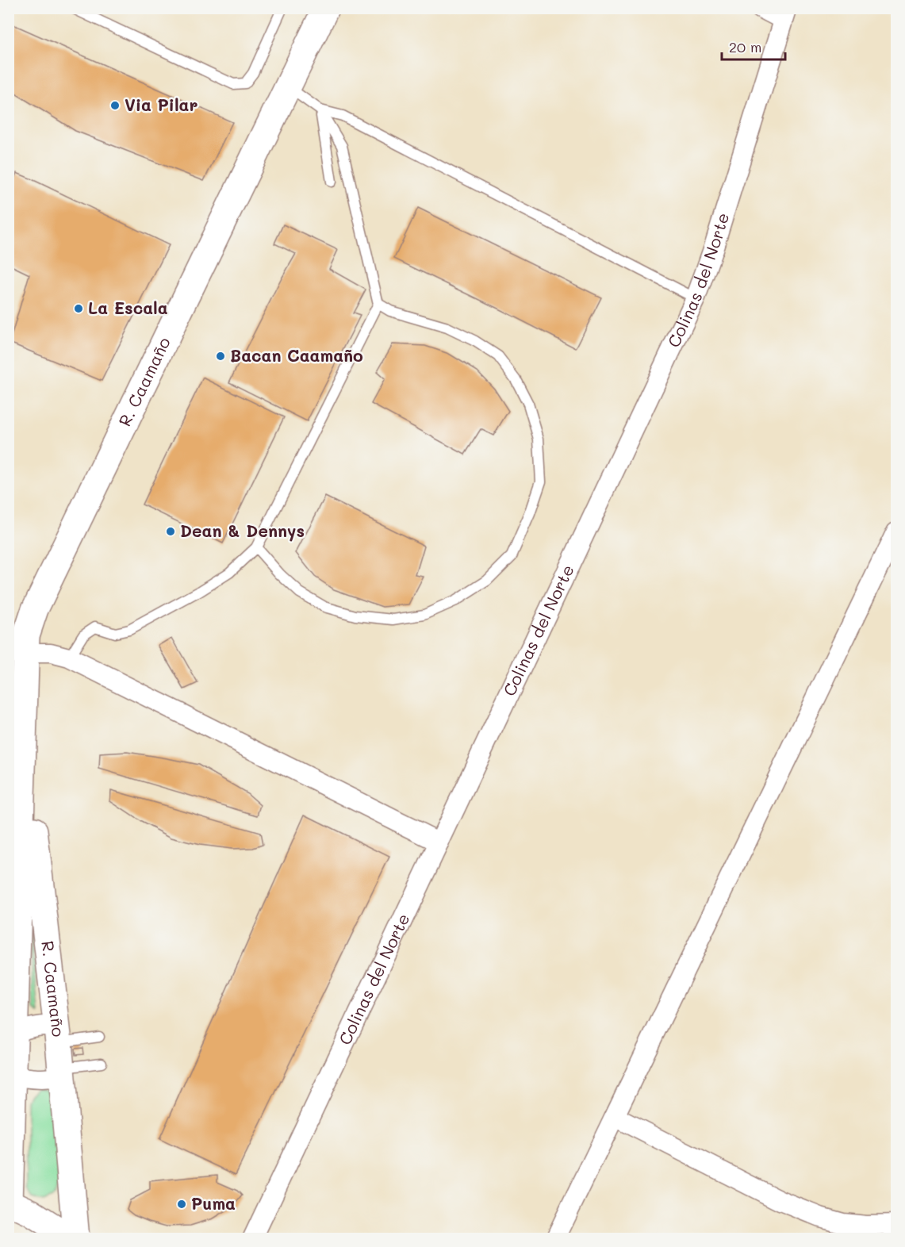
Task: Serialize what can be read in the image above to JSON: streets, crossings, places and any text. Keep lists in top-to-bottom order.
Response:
{
  "streets": {
    "street": ["Colinas del Norte", "R. Caamaño"]
  },
  "places": [
    "Via Pilar",
    "La Escala",
    "Bacan Caamaño",
    "Dean & Dennys",
    "Puma"
  ],
  "scale_bar": "20 m"
}
